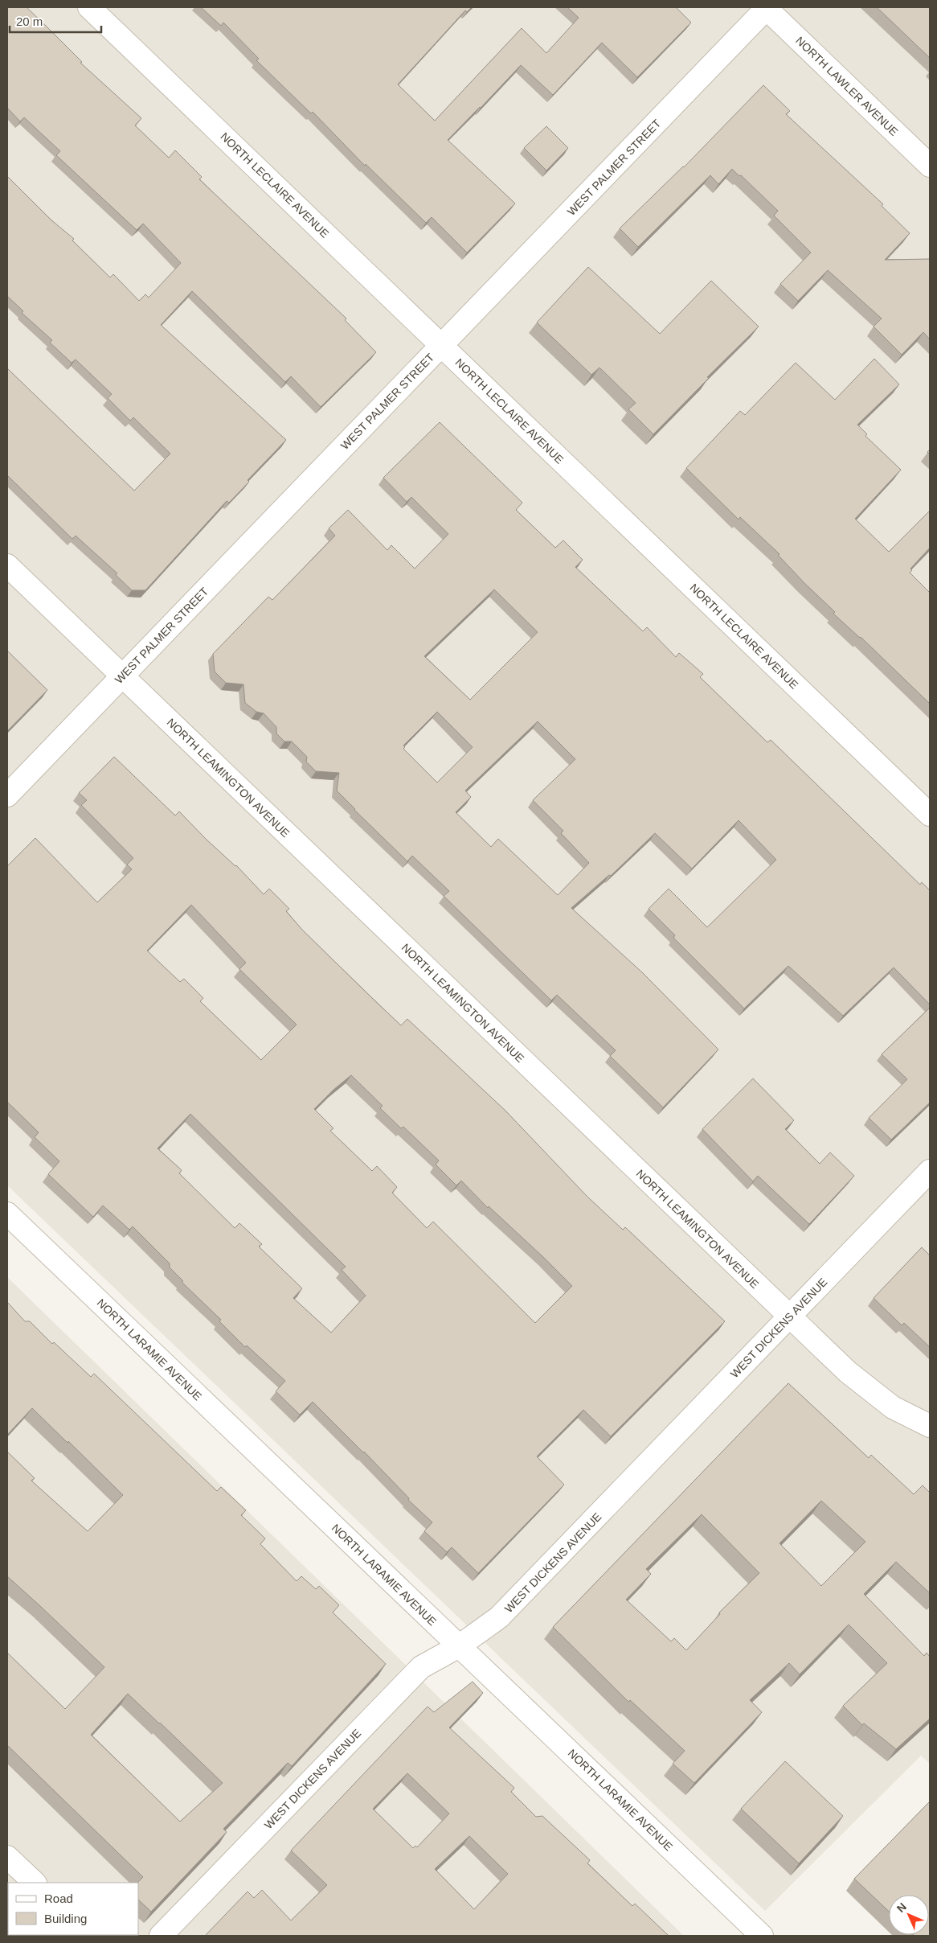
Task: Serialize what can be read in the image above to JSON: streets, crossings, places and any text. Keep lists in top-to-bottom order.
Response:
{
  "streets": {
    "street": [
      "NORTH LAWLER AVENUE",
      "WEST PALMER STREET",
      "NORTH LECLAIRE AVENUE",
      "NORTH LEAMINGTON AVENUE",
      "WEST DICKENS AVENUE",
      "NORTH LARAMIE AVENUE"
    ]
  },
  "crossings": [
    ["NORTH LAWLER AVENUE", "WEST PALMER STREET"],
    ["WEST PALMER STREET", "NORTH LECLAIRE AVENUE"],
    ["WEST PALMER STREET", "NORTH LEAMINGTON AVENUE"],
    ["NORTH LEAMINGTON AVENUE", "WEST DICKENS AVENUE"],
    ["WEST DICKENS AVENUE", "NORTH LARAMIE AVENUE"]
  ],
  "legend": ["Road", "Building"],
  "scale_bar": "20 m",
  "north": "top left"
}
